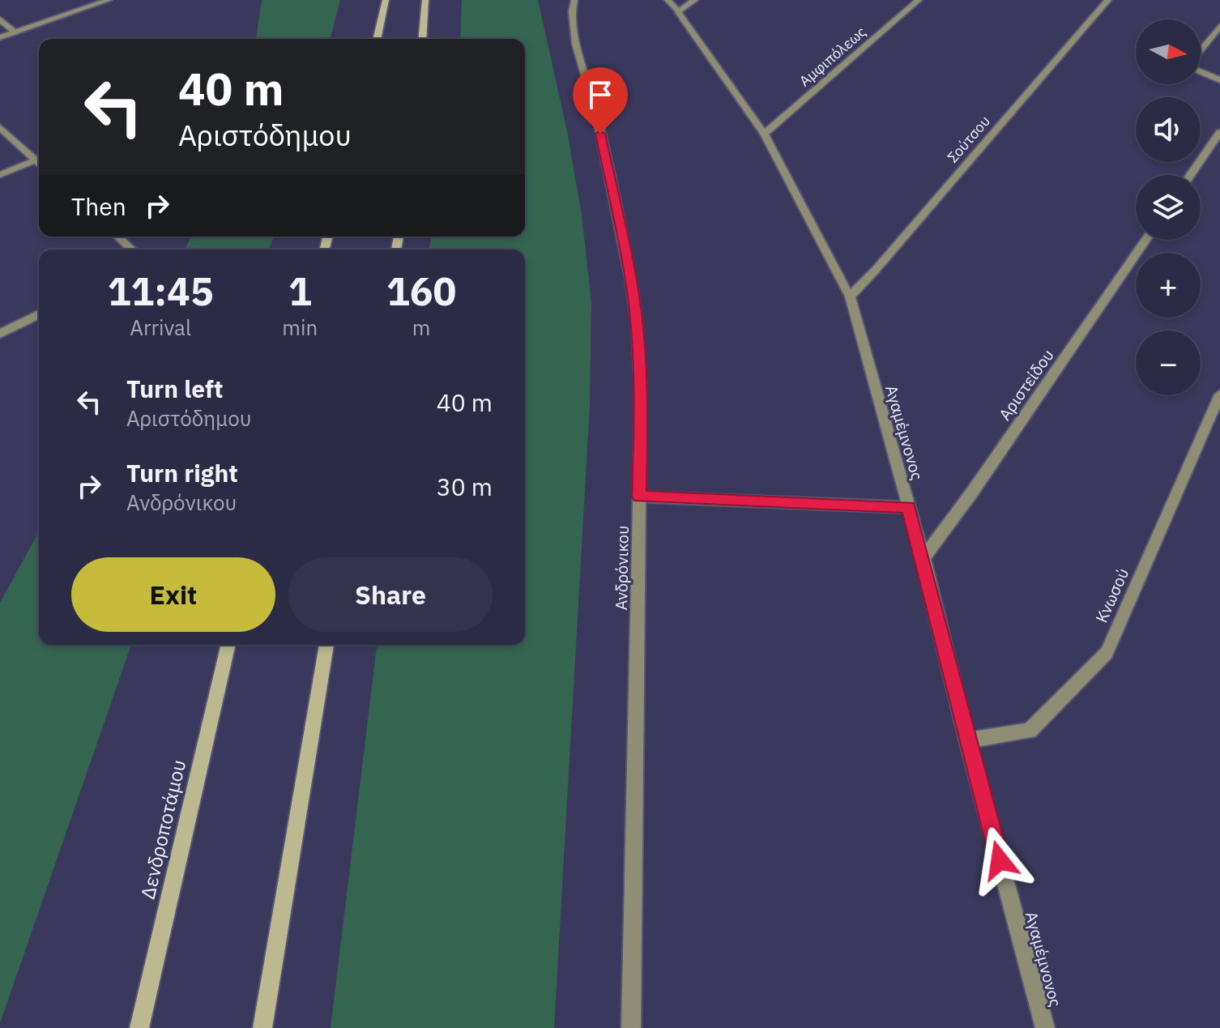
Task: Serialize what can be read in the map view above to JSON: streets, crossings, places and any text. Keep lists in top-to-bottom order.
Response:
{
  "streets": {
    "main road": ["Δενδροποτάμου"],
    "street": [
      "Αμφιπόλεως",
      "Σούτσου",
      "Αριστείδου",
      "Αγαμέμνονος",
      "Ανδρόνικου",
      "Κνωσού"
    ]
  },
  "crossings": [
    ["Αμφιπόλεως", "Αγαμέμνονος"],
    ["Σούτσου", "Αγαμέμνονος"],
    ["Αριστείδου", "Αγαμέμνονος"],
    ["Αγαμέμνονος", "Κνωσού"]
  ],
  "north": "right",
  "page": {
    "map_buttons": ["+", "−"],
    "turn": ["40 m", "Αριστόδημου"],
    "then": "Then",
    "eta": [
      "11:45",
      "Arrival",
      "1",
      "min",
      "160",
      "m"
    ],
    "list": [
      {
        "name": "Turn left",
        "note": "Αριστόδημου",
        "value": "40 m"
      },
      {
        "name": "Turn right",
        "note": "Ανδρόνικου",
        "value": "30 m"
      }
    ],
    "buttons": ["Exit", "Share"]
  }
}
